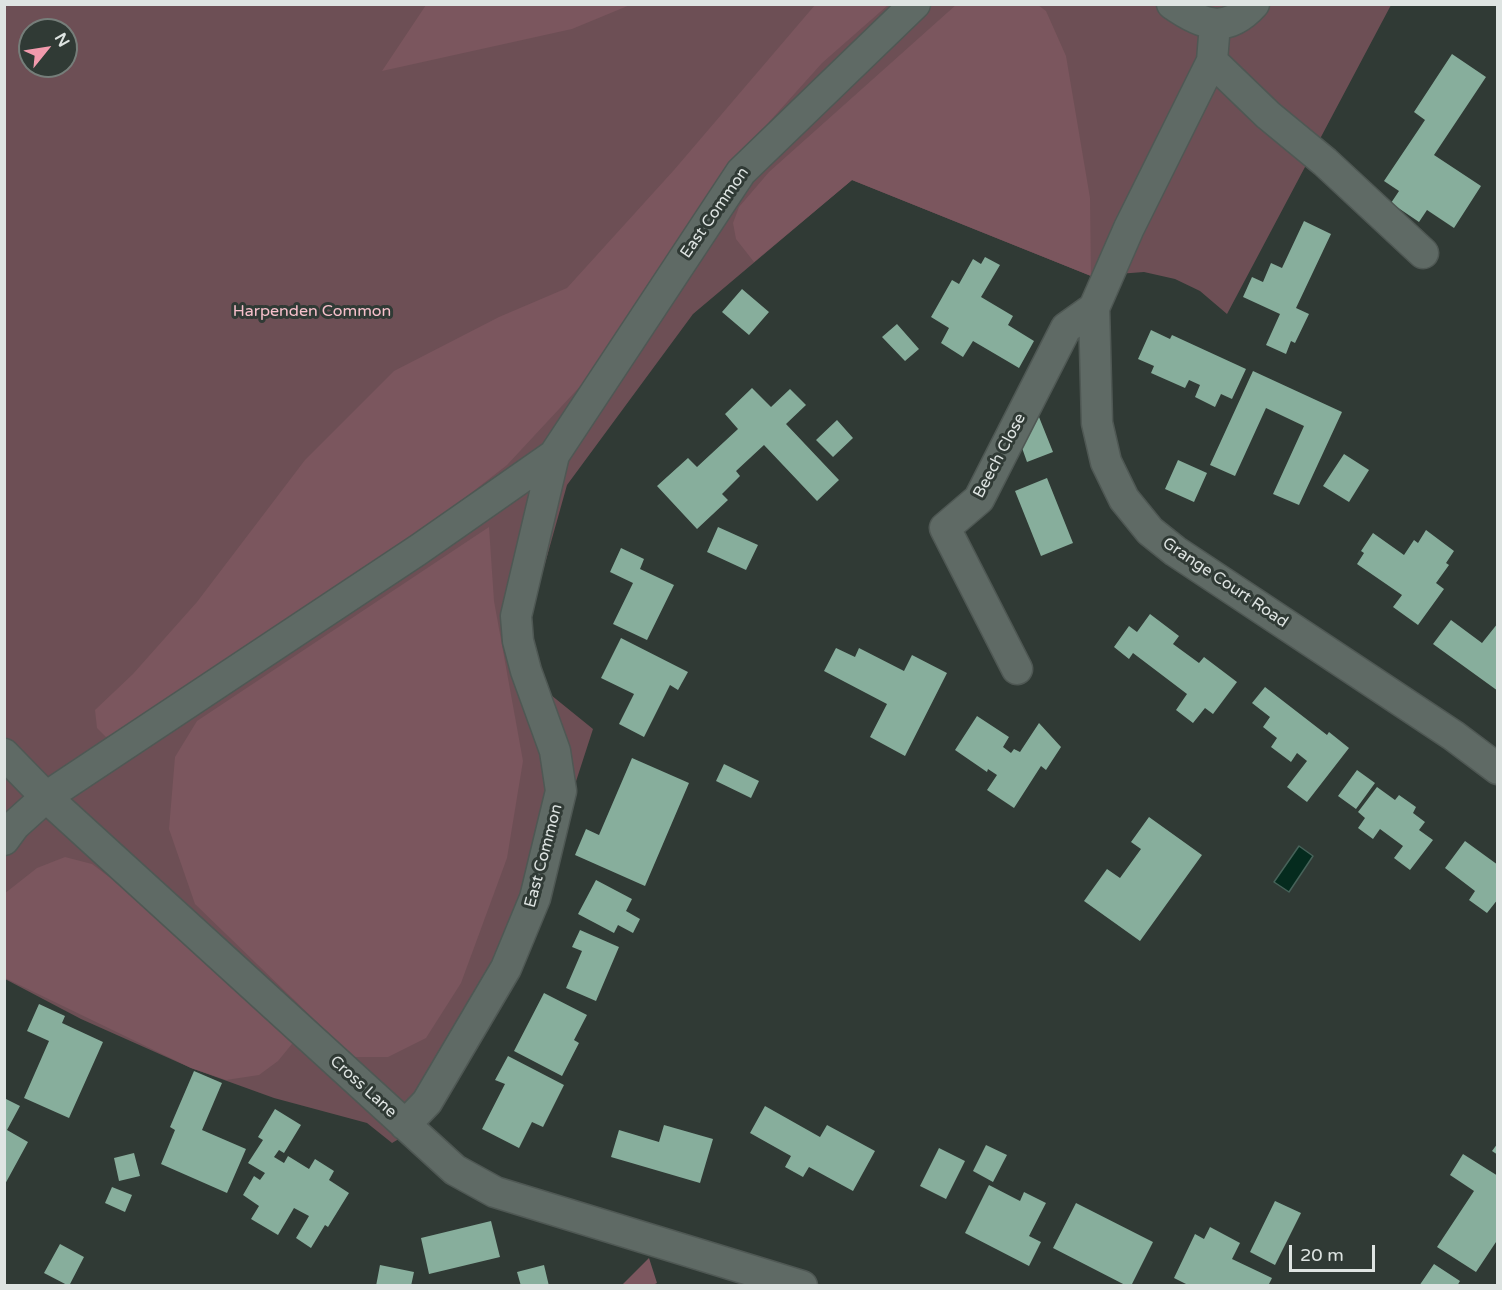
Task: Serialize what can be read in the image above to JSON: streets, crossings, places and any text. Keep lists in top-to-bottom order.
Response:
{
  "streets": {
    "street": [
      "East Common",
      "Beech Close",
      "Grange Court Road",
      "Cross Lane"
    ]
  },
  "crossings": [
    ["East Common", "Cross Lane"],
    ["Beech Close", "Grange Court Road"]
  ],
  "parks": ["Harpenden Common"],
  "scale_bar": "20 m",
  "north": "top right"
}
